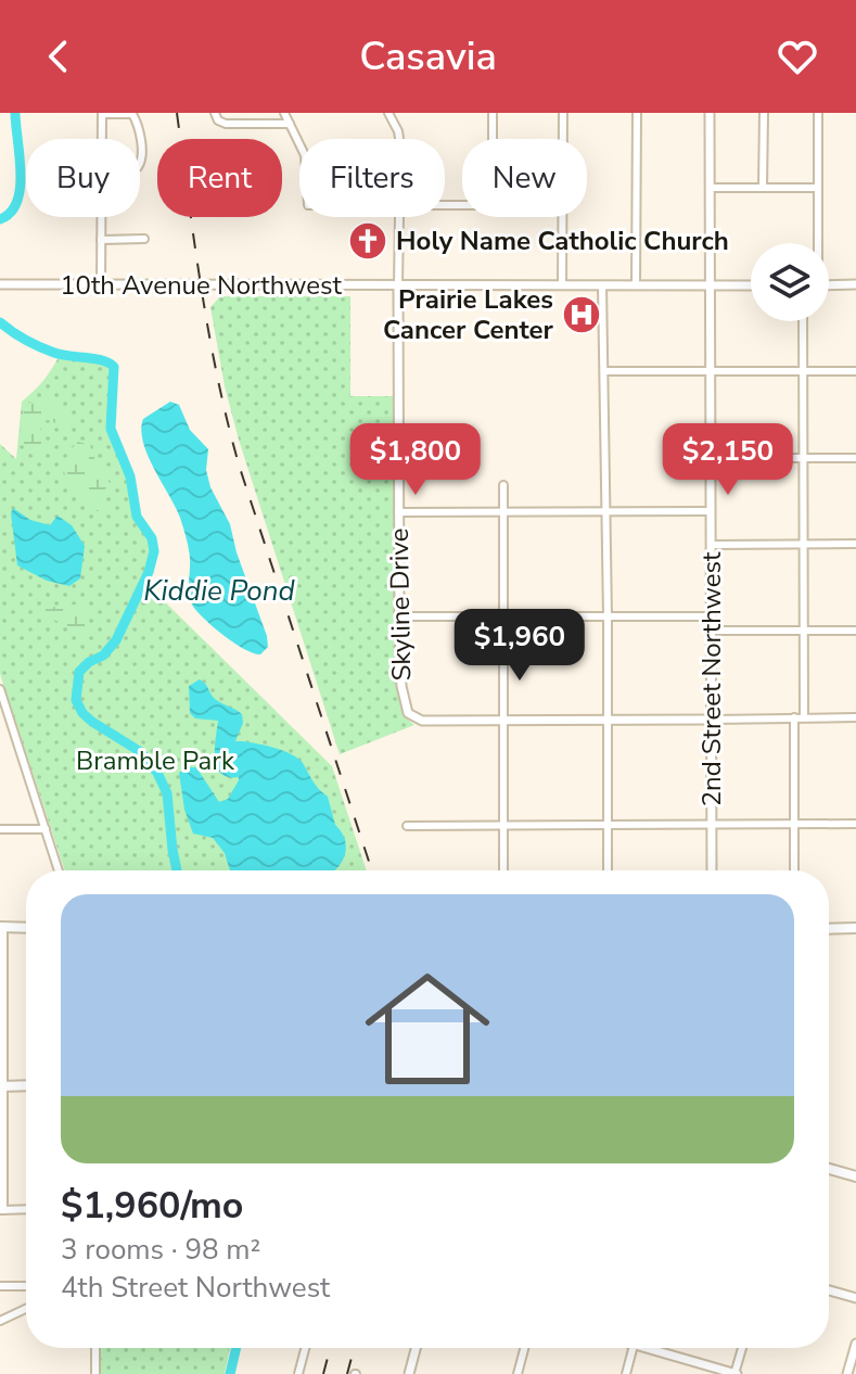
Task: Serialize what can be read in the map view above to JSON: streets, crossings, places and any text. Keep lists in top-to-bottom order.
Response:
{
  "streets": {
    "street": ["10th Avenue Northwest", "Skyline Drive", "2nd Street Northwest"]
  },
  "crossings": [
    ["10th Avenue Northwest", "Skyline Drive"],
    ["10th Avenue Northwest", "2nd Street Northwest"]
  ],
  "water": ["Kiddie Pond"],
  "parks": ["Bramble Park"],
  "places": {
    "church": ["Holy Name Catholic Church"],
    "hospital": ["Prairie Lakes Cancer Center"]
  },
  "page": {
    "header": "Casavia",
    "chip": [
      "Buy",
      "Rent",
      "Filters",
      "New"
    ],
    "price": ["$1,800", "$2,150", "$1,960"],
    "list": [
      {
        "name": "$1,960/mo",
        "note": "3 rooms · 98 m² · 4th Street Northwest"
      }
    ]
  }
}
